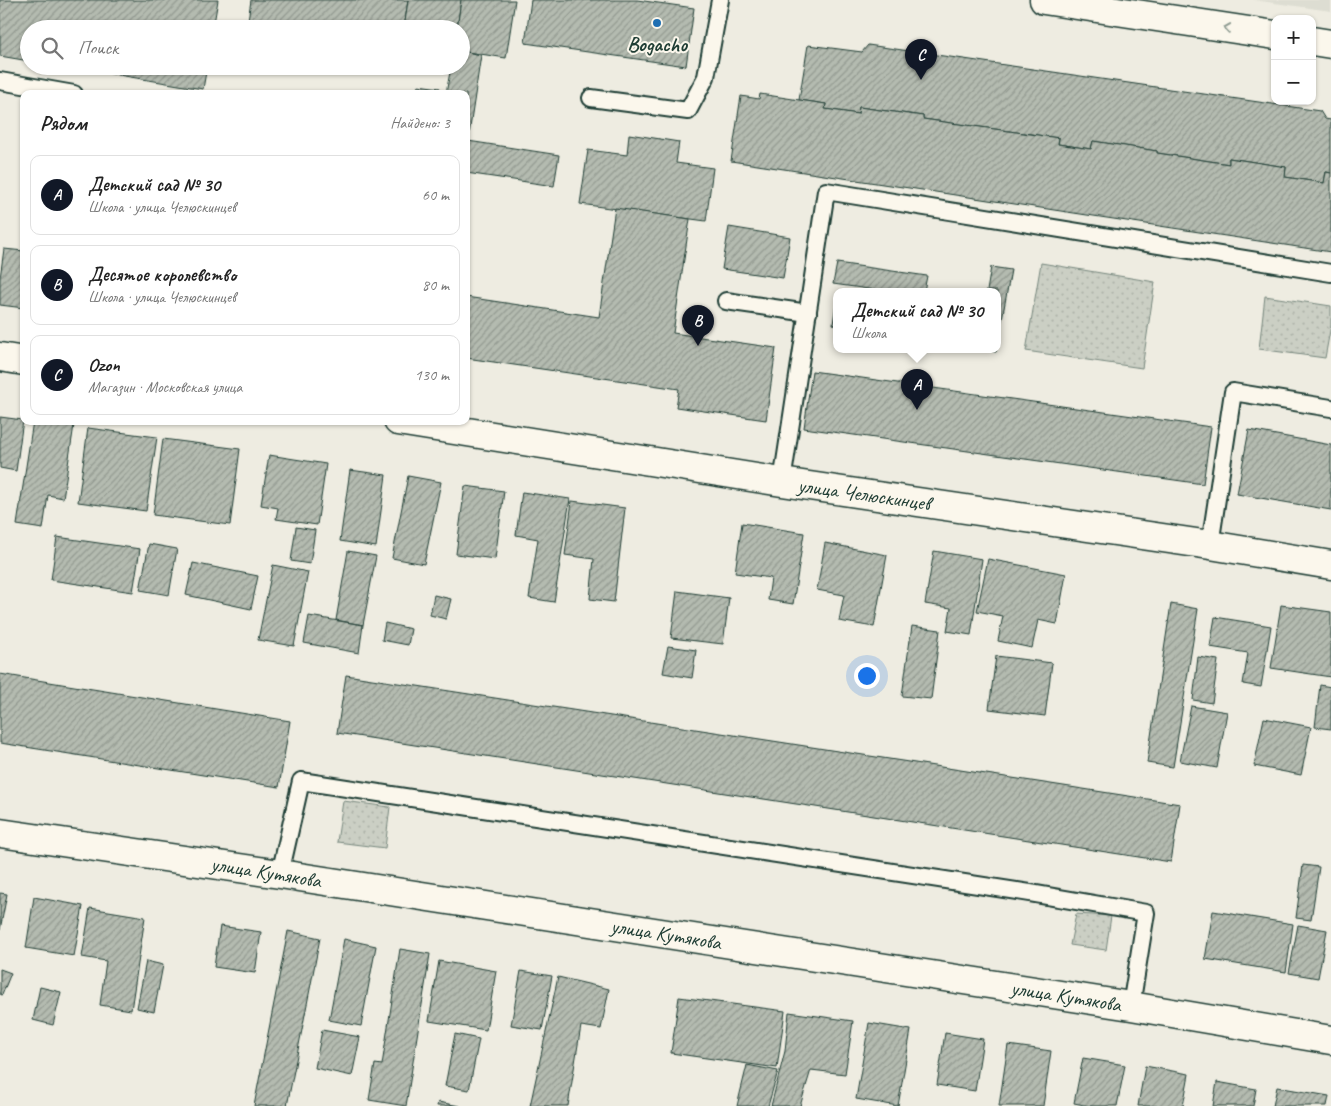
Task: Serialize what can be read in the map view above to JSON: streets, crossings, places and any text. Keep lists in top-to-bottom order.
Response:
{
  "streets": {
    "street": ["улица Челюскинцев", "улица Кутякова"]
  },
  "places": ["Bogacho"],
  "page": {
    "map_buttons": ["+", "−"],
    "search": "Поиск",
    "pins": ["C", "B", "A"],
    "heading": ["Рядом", "Найдено: 3"],
    "list": [
      {
        "mark": "A",
        "name": "Детский сад № 30",
        "note": "Школа · улица Челюскинцев",
        "value": "60 m"
      },
      {
        "mark": "B",
        "name": "Десятое королевство",
        "note": "Школа · улица Челюскинцев",
        "value": "80 m"
      },
      {
        "mark": "C",
        "name": "Ozon",
        "note": "Магазин · Московская улица",
        "value": "130 m"
      }
    ],
    "popup": ["Детский сад № 30", "Школа"]
  }
}
